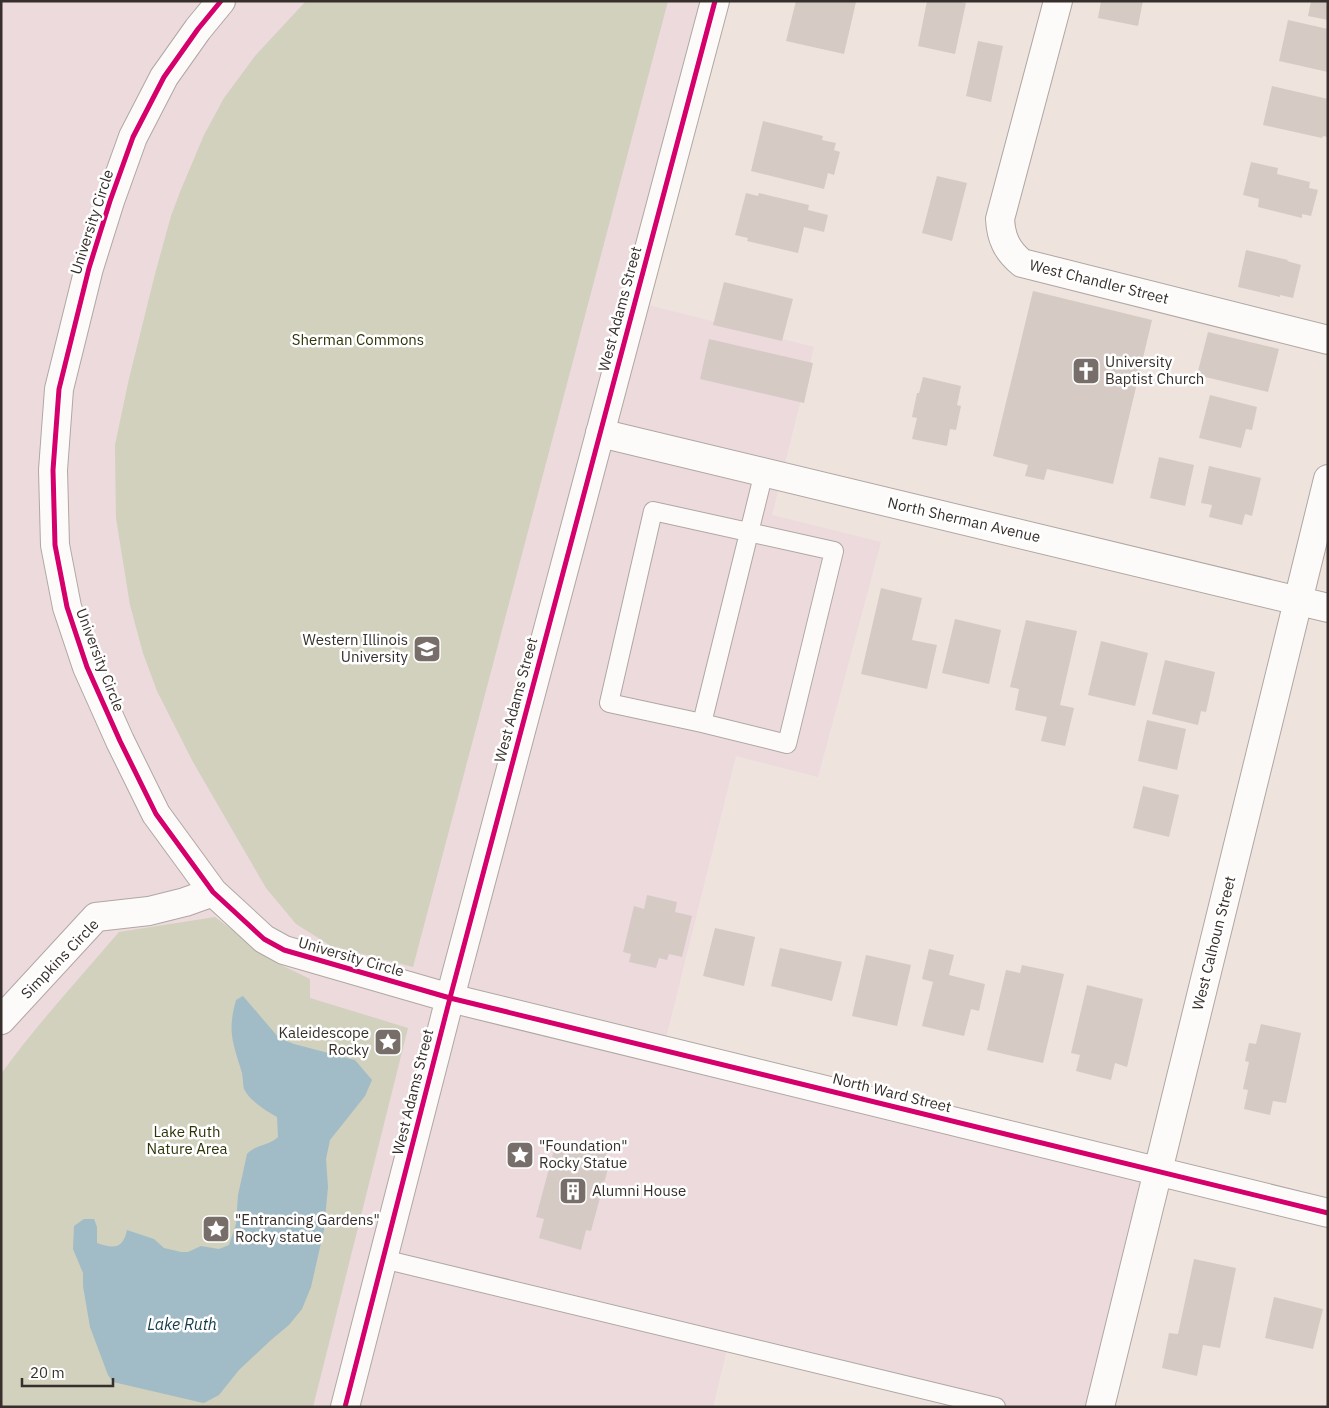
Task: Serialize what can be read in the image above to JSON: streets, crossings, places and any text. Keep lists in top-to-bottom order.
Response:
{
  "streets": {
    "street": [
      "University Circle",
      "West Chandler Street",
      "West Adams Street",
      "North Sherman Avenue",
      "West Calhoun Street",
      "Simpkins Circle",
      "North Ward Street"
    ]
  },
  "crossings": [
    ["University Circle", "West Adams Street"],
    ["University Circle", "Simpkins Circle"],
    ["University Circle", "North Ward Street"],
    ["West Adams Street", "North Sherman Avenue"],
    ["West Adams Street", "North Ward Street"],
    ["North Sherman Avenue", "West Calhoun Street"],
    ["West Calhoun Street", "North Ward Street"]
  ],
  "water": ["Lake Ruth"],
  "parks": ["Sherman Commons", "Lake Ruth Nature Area"],
  "places": {
    "church": ["University Baptist Church"],
    "school or university": ["Western Illinois University"],
    "place": ["Kaleidescope Rocky", "\"Foundation\" Rocky Statue", "\"Entrancing Gardens\" Rocky statue"],
    "building": ["Alumni House"]
  },
  "scale_bar": "20 m"
}
